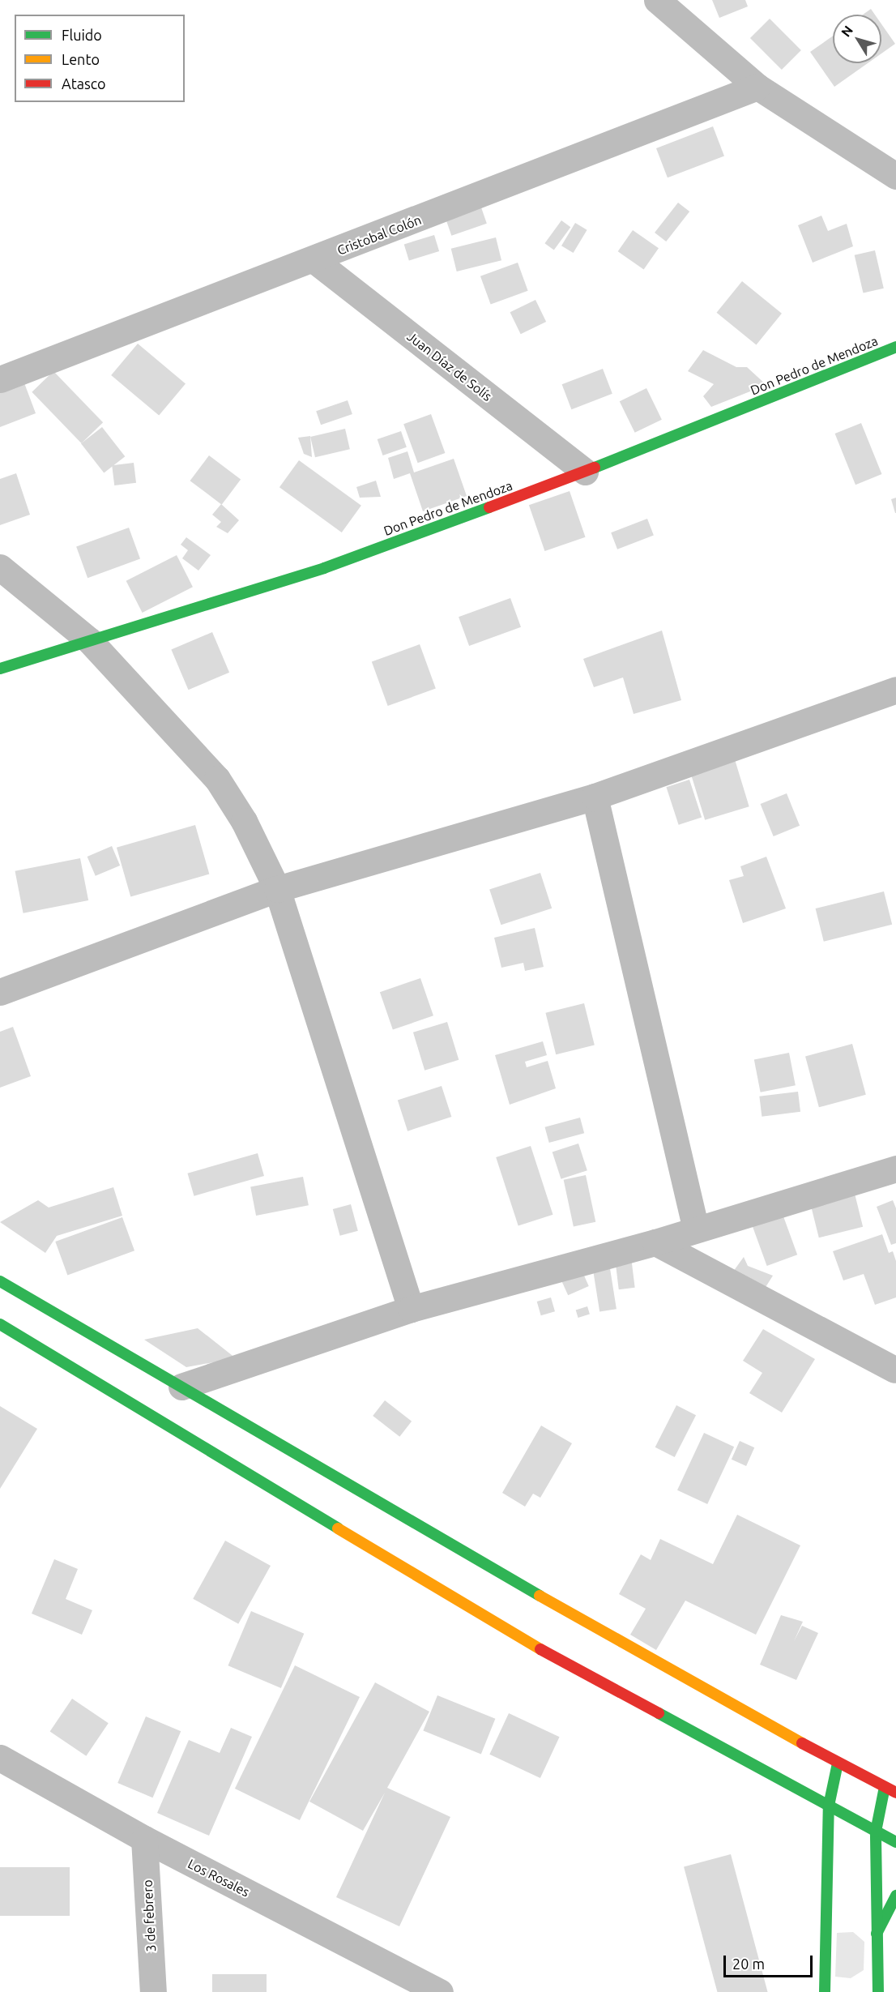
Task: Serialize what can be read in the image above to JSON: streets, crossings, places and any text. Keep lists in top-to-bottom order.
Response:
{
  "streets": {
    "main road": ["Don Pedro de Mendoza"],
    "street": [
      "Cristobal Colón",
      "Juan Díaz de Solís",
      "Los Rosales",
      "3 de febrero"
    ]
  },
  "crossings": [
    ["Cristobal Colón", "Juan Díaz de Solís"],
    ["Don Pedro de Mendoza", "Juan Díaz de Solís"],
    ["Los Rosales", "3 de febrero"]
  ],
  "legend": ["Fluido", "Lento", "Atasco"],
  "scale_bar": "20 m",
  "north": "top left"
}
